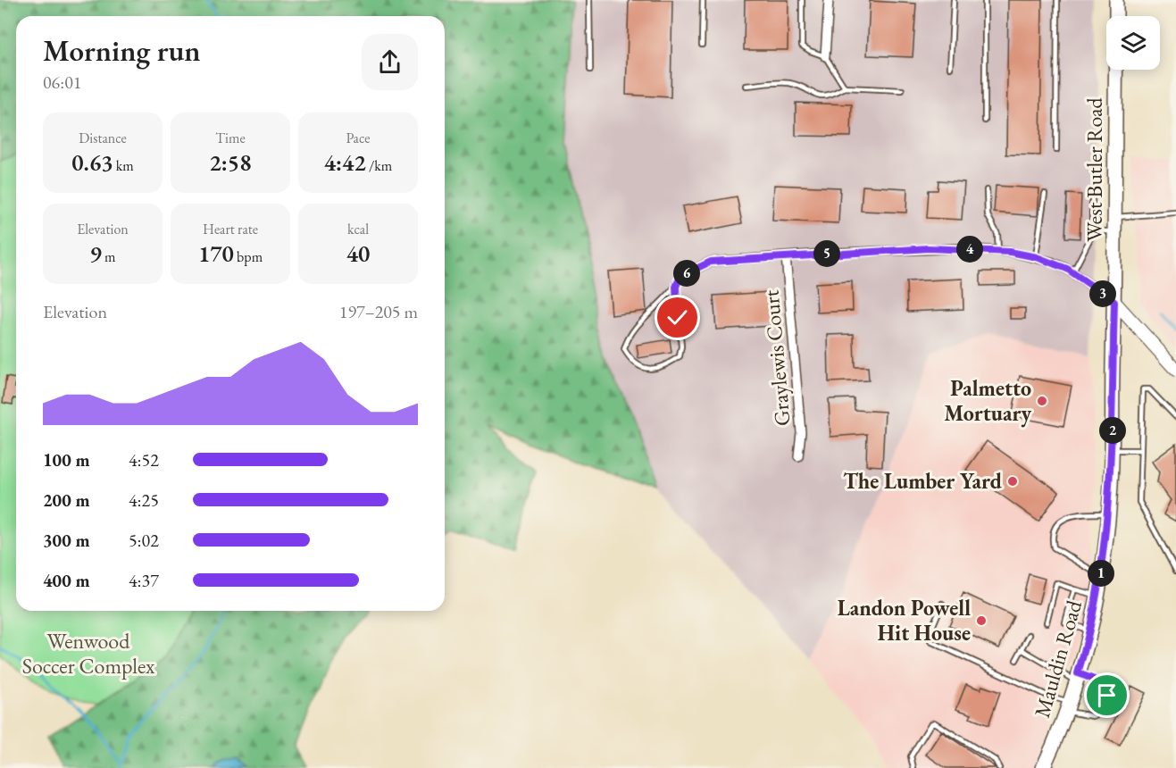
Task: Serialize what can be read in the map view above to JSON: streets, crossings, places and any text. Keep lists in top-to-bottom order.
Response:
{
  "streets": {
    "main road": ["West Butler Road", "Mauldin Road"],
    "street": ["Graylewis Court"]
  },
  "crossings": [
    ["West Butler Road", "Mauldin Road"]
  ],
  "parks": ["Wenwood Soccer Complex"],
  "places": ["Palmetto Mortuary", "The Lumber Yard", "Landon Powell Hit House"],
  "page": {
    "heading": ["Morning run", "06:01"],
    "stats": [
      ["Distance", "0.63 km"],
      ["Time", "2:58"],
      ["Pace", "4:42 /km"],
      ["Elevation", "9 m"],
      ["Heart rate", "170 bpm"],
      ["kcal", "40"]
    ],
    "pins": [
      "4",
      "5",
      "6",
      "3",
      "2",
      "1"
    ],
    "chart": ["Elevation", "197–205 m"],
    "list": [
      {
        "name": "100 m",
        "note": "4:52"
      },
      {
        "name": "200 m",
        "note": "4:25"
      },
      {
        "name": "300 m",
        "note": "5:02"
      },
      {
        "name": "400 m",
        "note": "4:37"
      }
    ]
  }
}
